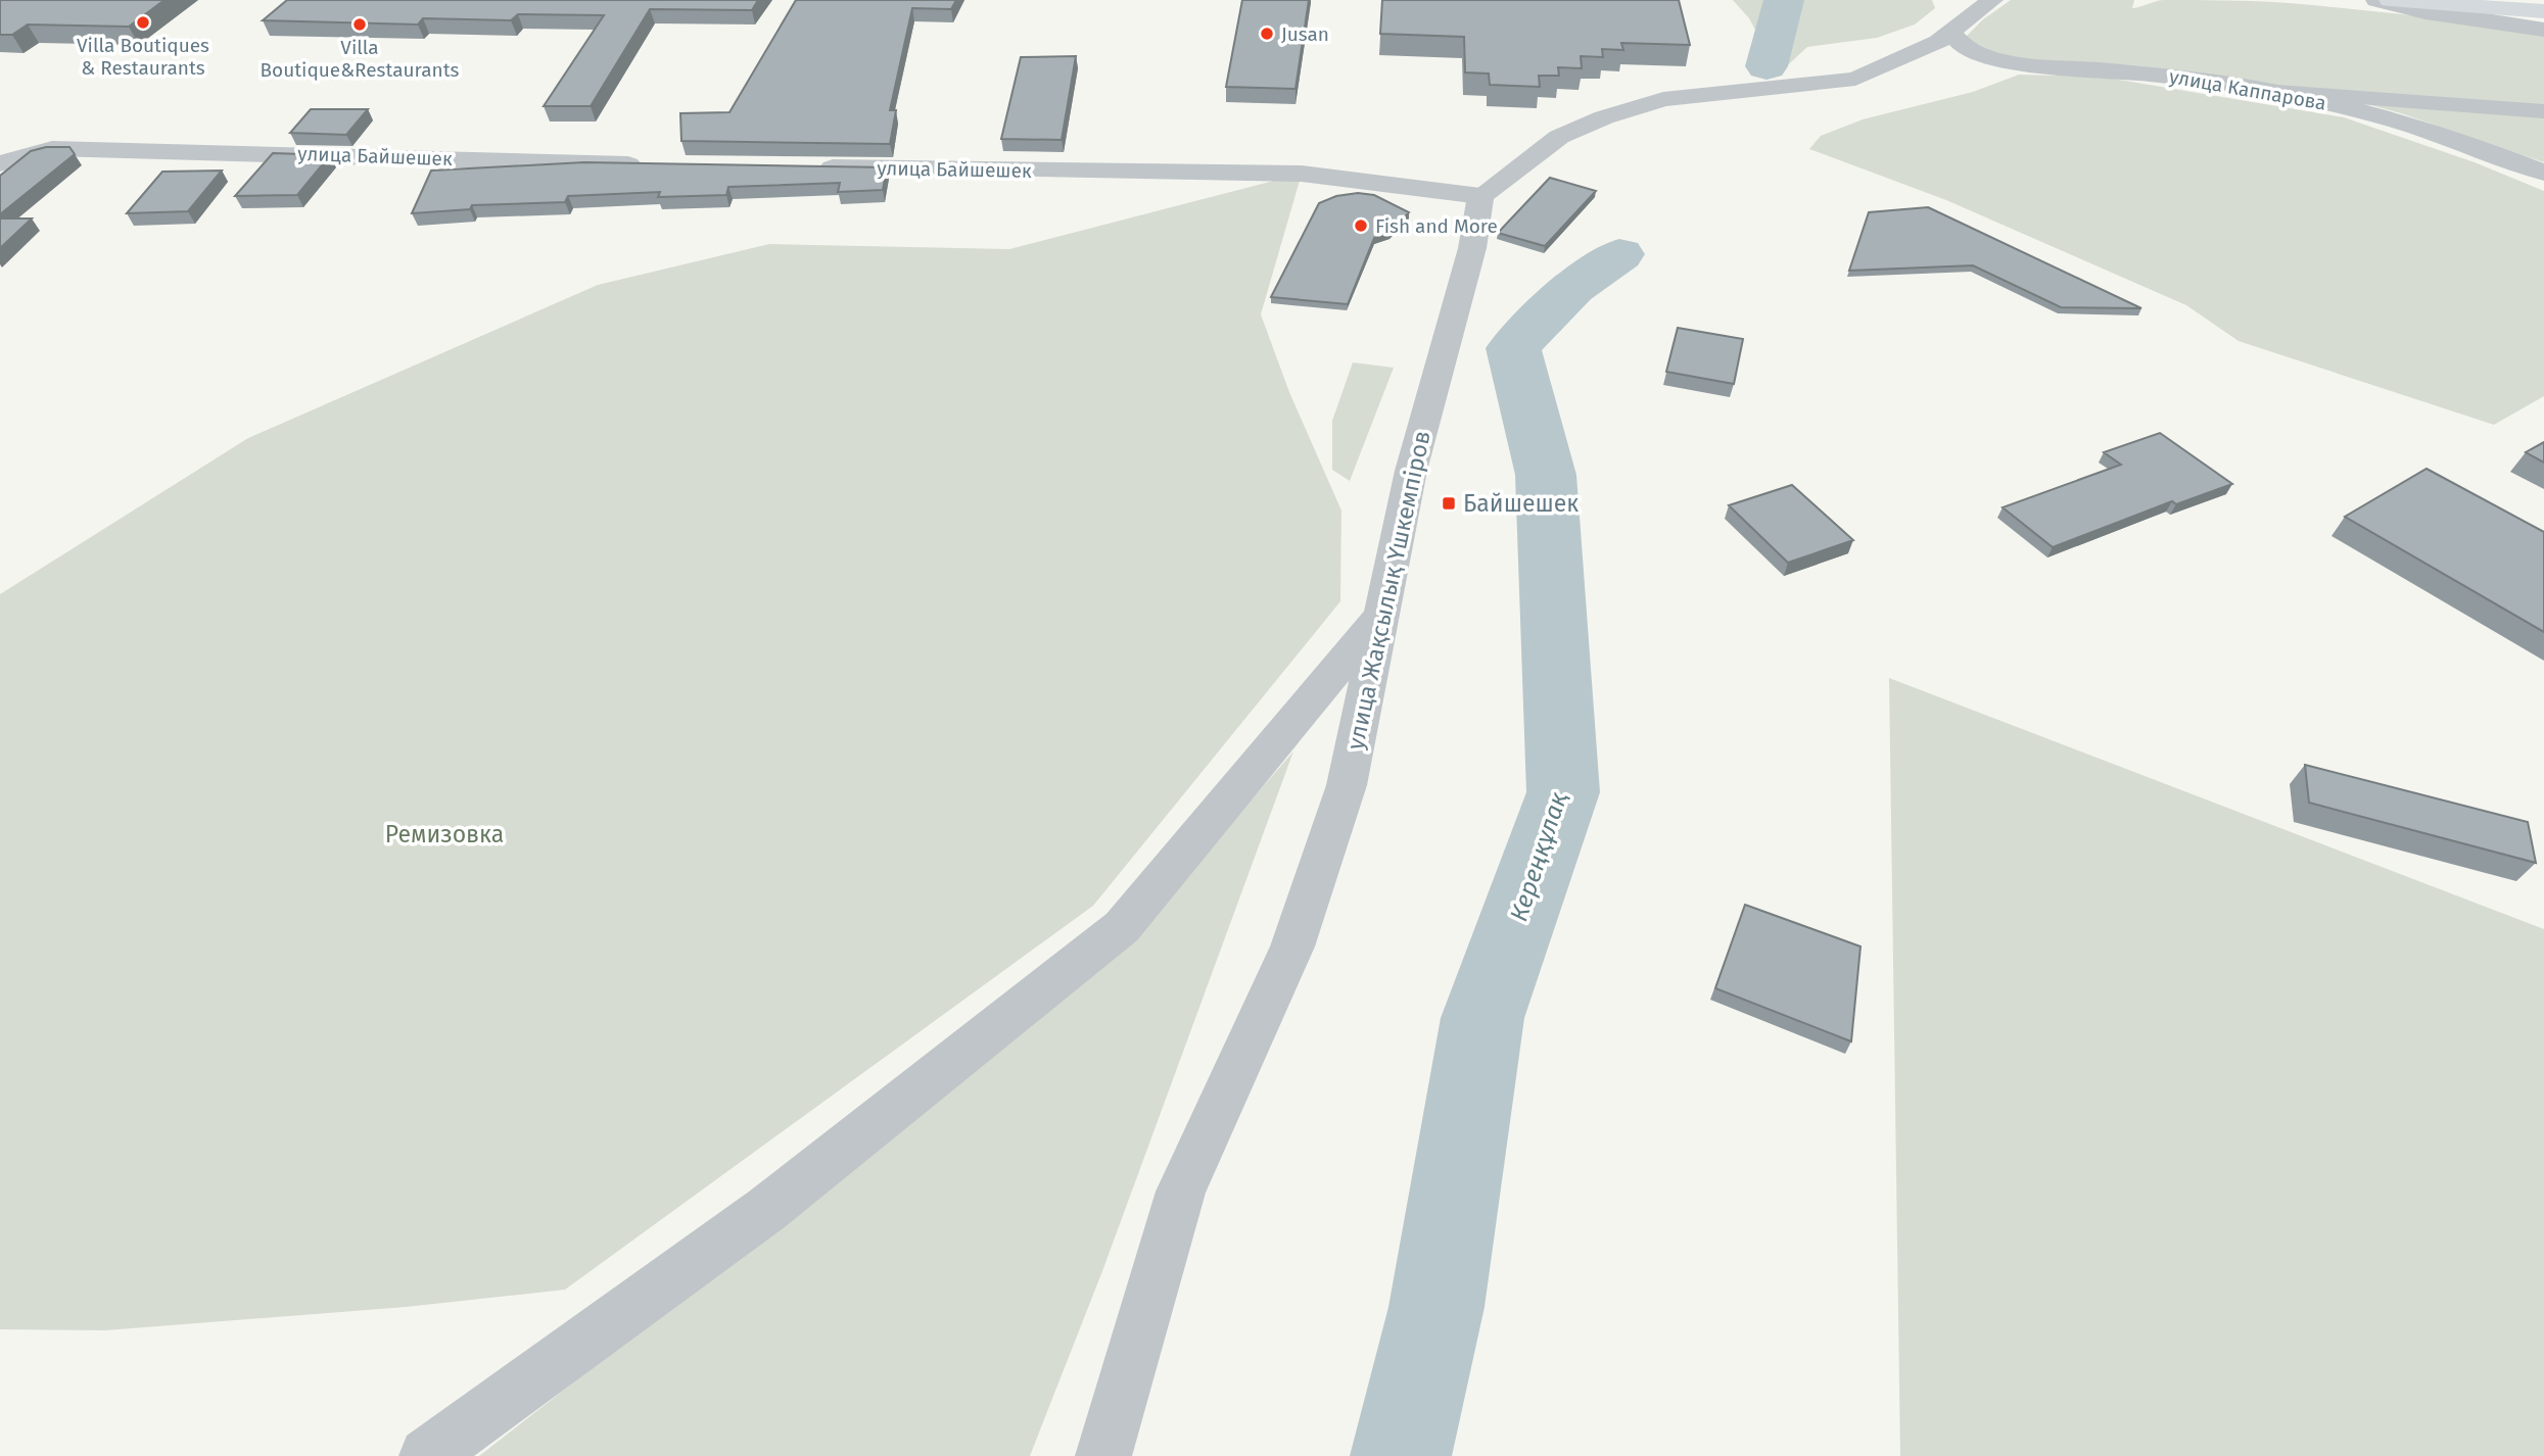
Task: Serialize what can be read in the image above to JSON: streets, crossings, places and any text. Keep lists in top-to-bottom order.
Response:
{
  "streets": {
    "street": ["улица Каппарова", "улица Байшешек", "улица Жақсылық Үшкемпіров"]
  },
  "crossings": [
    ["улица Байшешек", "улица Жақсылық Үшкемпіров"]
  ],
  "water": ["Кереңқұлақ"],
  "parks": ["Ремизовка"],
  "places": {
    "other": [
      "Villa Boutiques & Restaurants",
      "Villa Boutique&Restaurants",
      "Jusan",
      "Fish and More"
    ],
    "transit": ["Байшешек"]
  }
}
